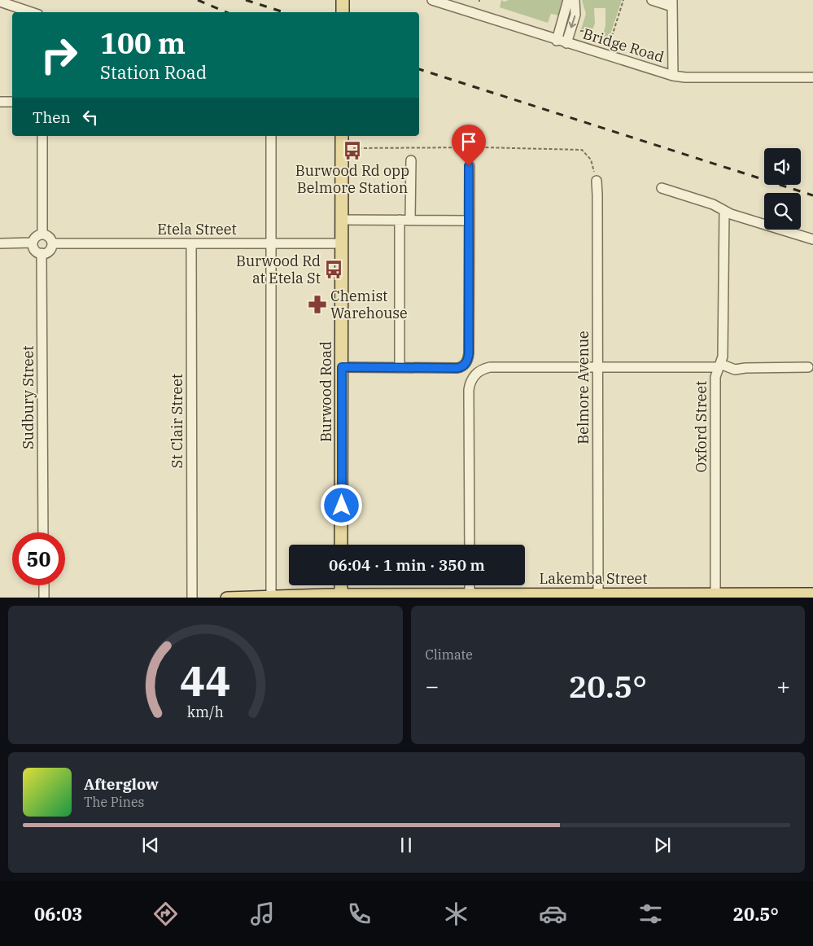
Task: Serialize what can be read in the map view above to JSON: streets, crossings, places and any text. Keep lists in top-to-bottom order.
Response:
{
  "streets": {
    "main road": ["Burwood Road", "Lakemba Street"],
    "street": [
      "Bridge Road",
      "Etela Street",
      "Belmore Avenue",
      "Sudbury Street",
      "St Clair Street",
      "Oxford Street"
    ]
  },
  "crossings": [
    ["Etela Street", "Burwood Road"],
    ["Etela Street", "Sudbury Street"],
    ["Etela Street", "St Clair Street"],
    ["Belmore Avenue", "Lakemba Street"],
    ["Oxford Street", "Lakemba Street"]
  ],
  "places": {
    "bus stop": ["Burwood Rd opp Belmore Station", "Burwood Rd at Etela St"],
    "pharmacy": ["Chemist Warehouse"]
  },
  "page": {
    "turn": ["100 m", "Station Road"],
    "then": "Then",
    "limit": "50",
    "trip": "06:04 · 1 min · 350 m",
    "tile": "Climate",
    "heat": ["−", "20.5°", "+"],
    "song": ["Afterglow", "The Pines"],
    "tabs": ["06:03", "20.5°"],
    "gauge": ["44", "km/h"]
  }
}
